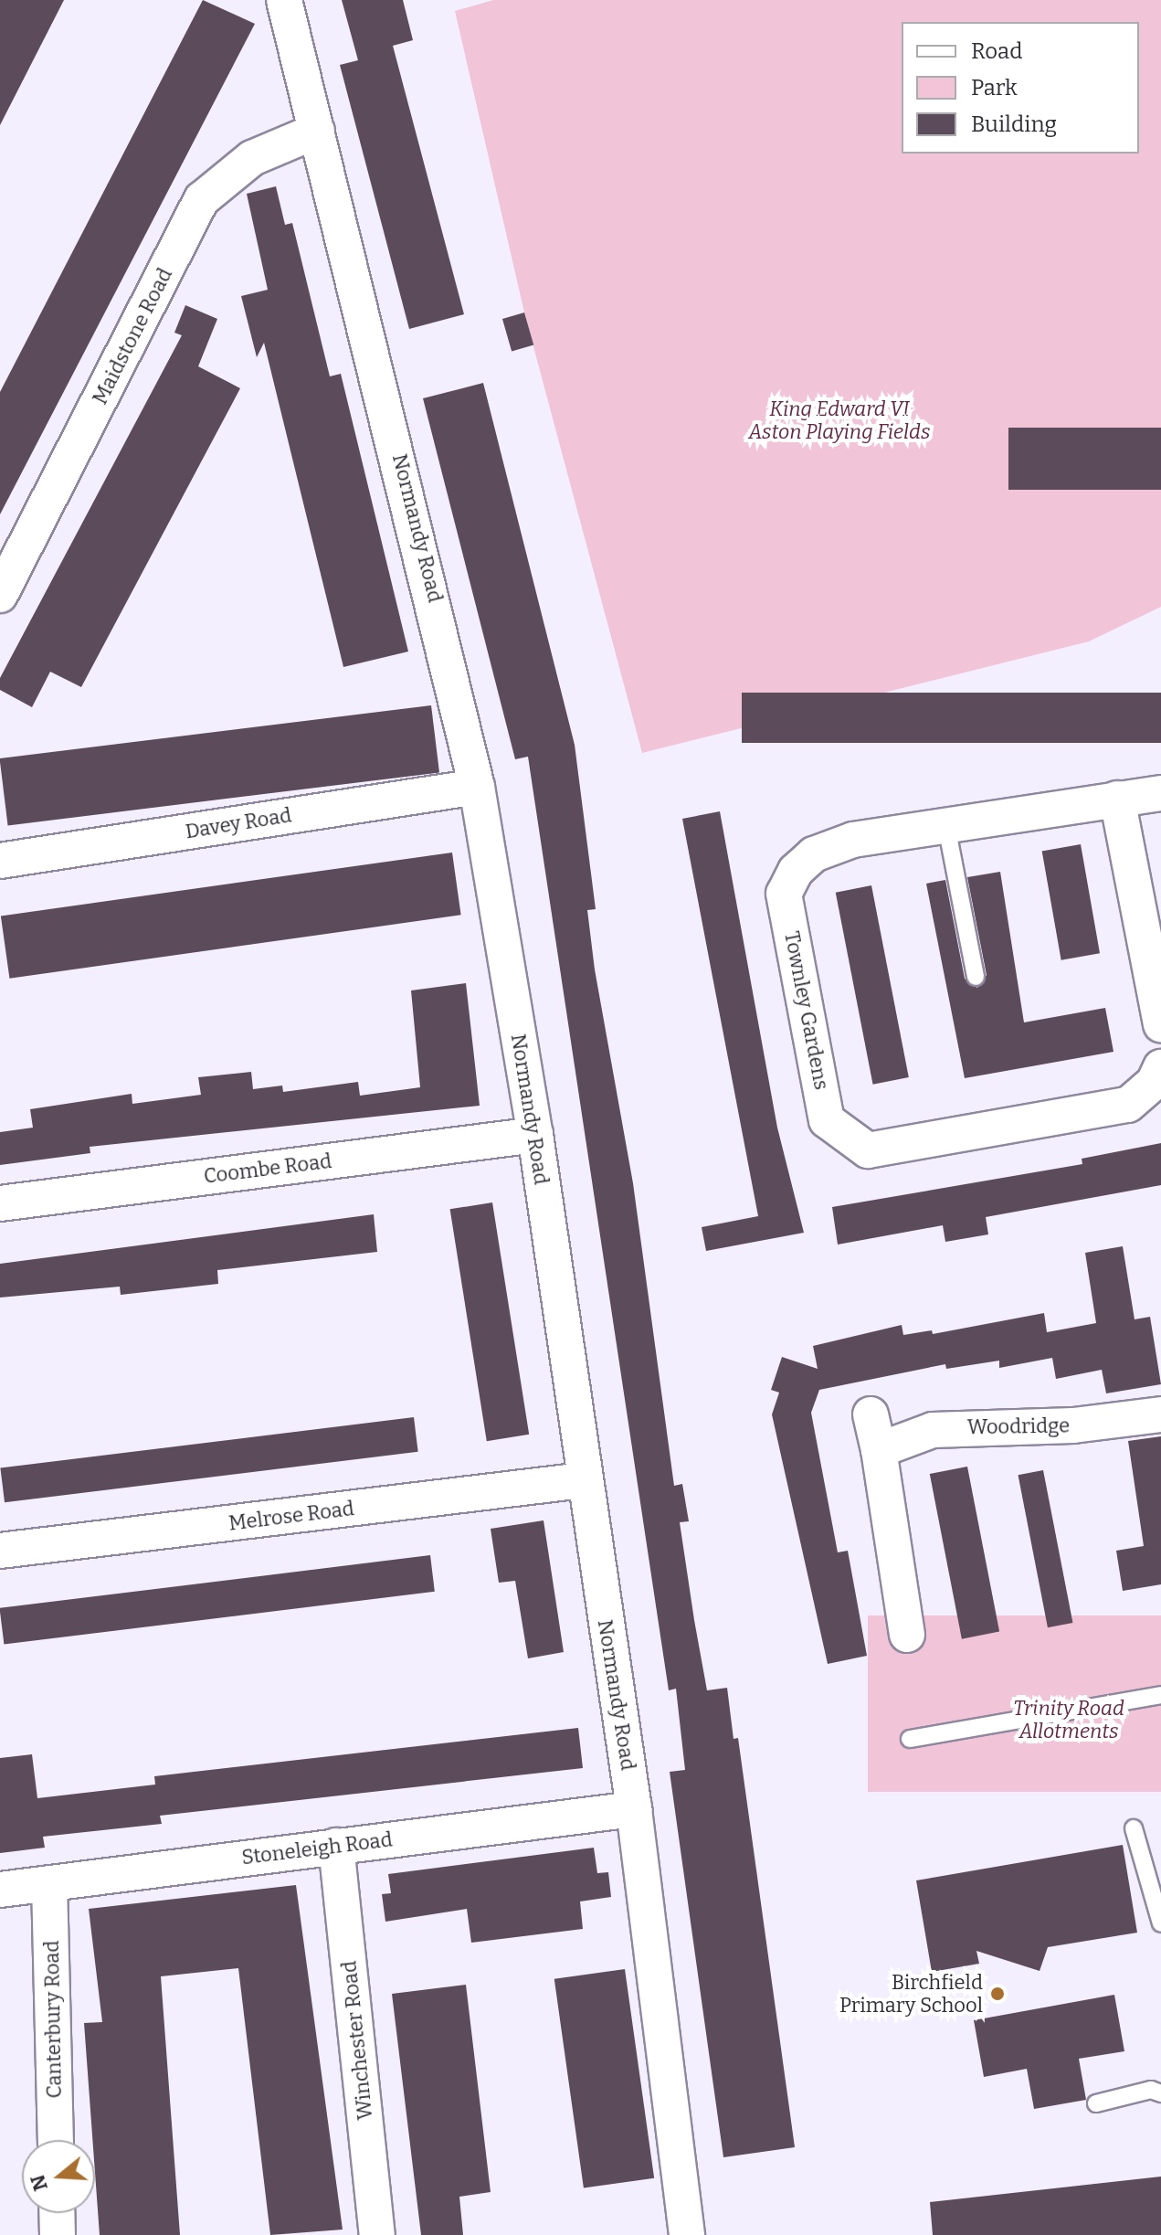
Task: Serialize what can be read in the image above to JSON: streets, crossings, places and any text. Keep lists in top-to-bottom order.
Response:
{
  "streets": {
    "street": [
      "Maidstone Road",
      "Normandy Road",
      "Davey Road",
      "Townley Gardens",
      "Coombe Road",
      "Woodridge",
      "Melrose Road",
      "Stoneleigh Road",
      "Canterbury Road",
      "Winchester Road"
    ]
  },
  "crossings": [
    ["Maidstone Road", "Normandy Road"],
    ["Normandy Road", "Davey Road"],
    ["Normandy Road", "Coombe Road"],
    ["Normandy Road", "Melrose Road"],
    ["Normandy Road", "Stoneleigh Road"],
    ["Stoneleigh Road", "Canterbury Road"],
    ["Stoneleigh Road", "Winchester Road"]
  ],
  "parks": ["King Edward VI Aston Playing Fields", "Trinity Road Allotments"],
  "places": ["Birchfield Primary School"],
  "legend": ["Road", "Park", "Building"],
  "north": "left"
}
